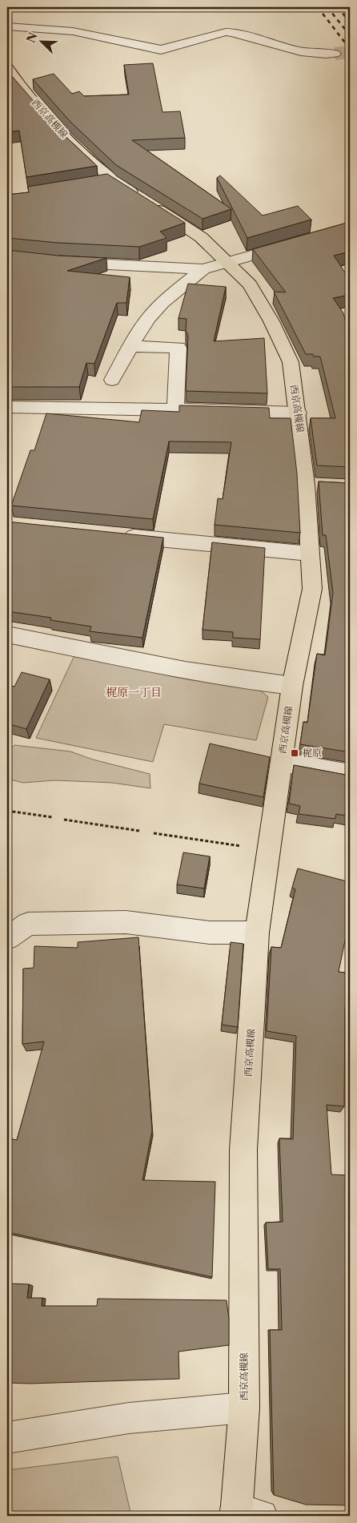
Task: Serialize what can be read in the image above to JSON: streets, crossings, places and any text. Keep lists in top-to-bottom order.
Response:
{
  "streets": {
    "main road": ["西京高槻線"]
  },
  "districts": ["梶原一丁目"],
  "places": {
    "transit": ["梶原"]
  },
  "north": "top left"
}
